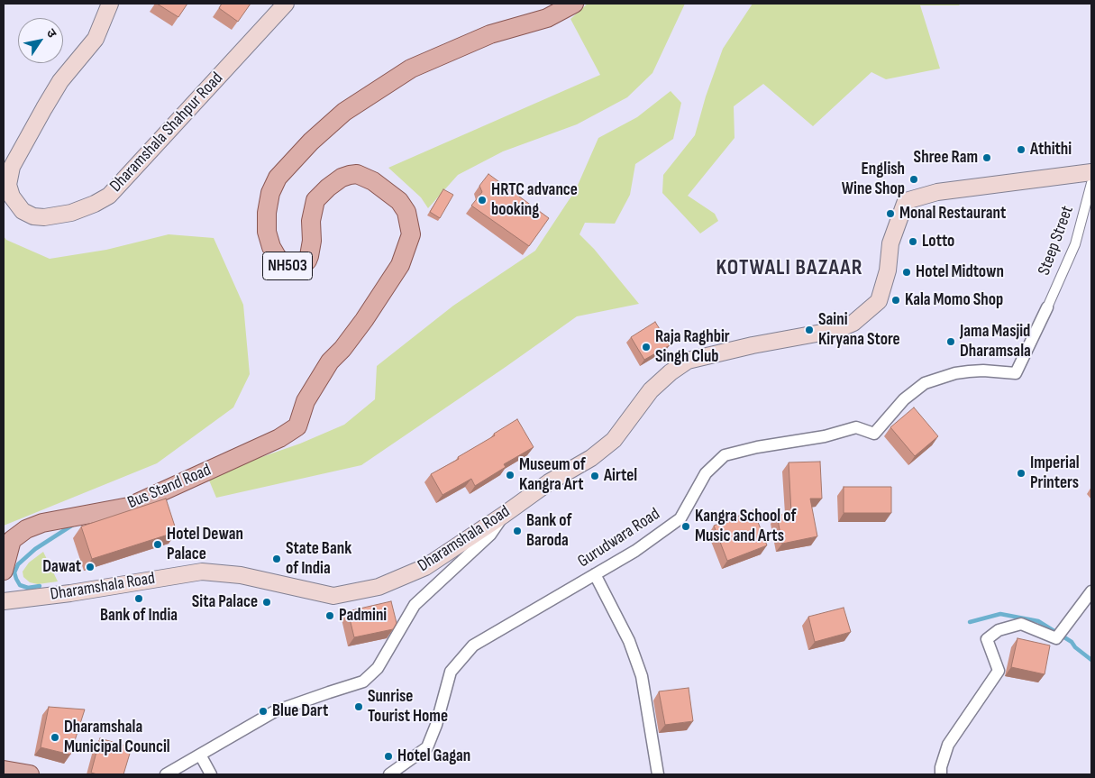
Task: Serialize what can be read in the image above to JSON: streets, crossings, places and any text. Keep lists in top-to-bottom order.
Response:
{
  "streets": {
    "main road": [
      "Dharamshala Shahpur Road",
      "NH503",
      "Bus Stand Road",
      "Dharamshala Road"
    ],
    "street": ["Steep Street", "Gurudwara Road"]
  },
  "crossings": [
    ["Steep Street", "Gurudwara Road"]
  ],
  "districts": ["KOTWALI BAZAAR"],
  "places": [
    "Athithi",
    "Shree Ram",
    "English Wine Shop",
    "HRTC advance booking",
    "Monal Restaurant",
    "Lotto",
    "Hotel Midtown",
    "Kala Momo Shop",
    "Saini Kiryana Store",
    "Jama Masjid Dharamsala",
    "Raja Raghbir Singh Club",
    "Imperial Printers",
    "Museum of Kangra Art",
    "Airtel",
    "Kangra School of Music and Arts",
    "Bank of Baroda",
    "Hotel Dewan Palace",
    "State Bank of India",
    "Dawat",
    "Bank of India",
    "Sita Palace",
    "Padmini",
    "Sunrise Tourist Home",
    "Blue Dart",
    "Dharamshala Municipal Council",
    "Hotel Gagan"
  ],
  "north": "top right"
}
